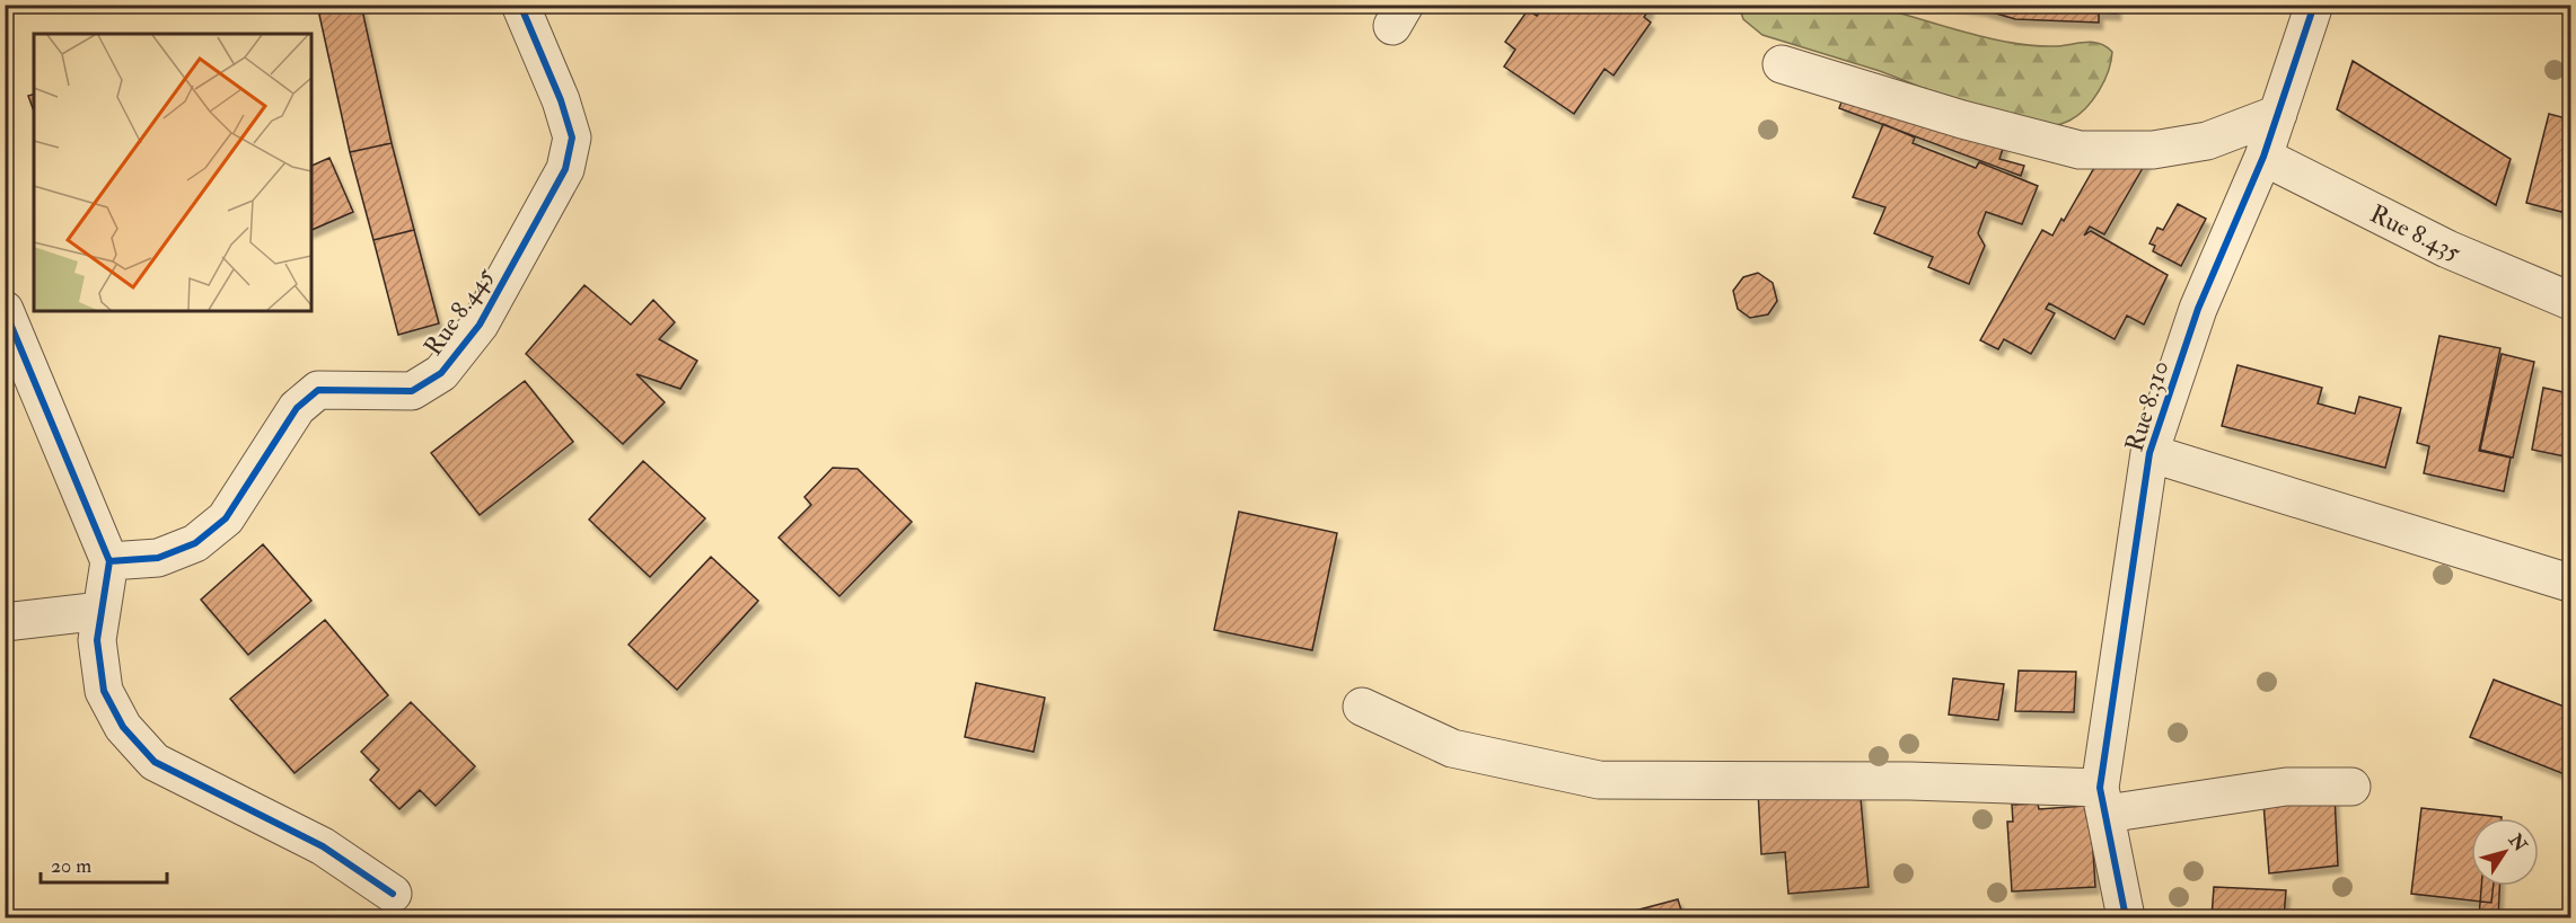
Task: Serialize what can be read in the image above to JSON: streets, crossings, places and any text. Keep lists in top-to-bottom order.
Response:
{
  "streets": {
    "street": ["Rue 8.435", "Rue 8.445", "Rue 8.310"]
  },
  "crossings": [
    ["Rue 8.435", "Rue 8.310"]
  ],
  "scale_bar": "20 m",
  "north": "top right"
}
